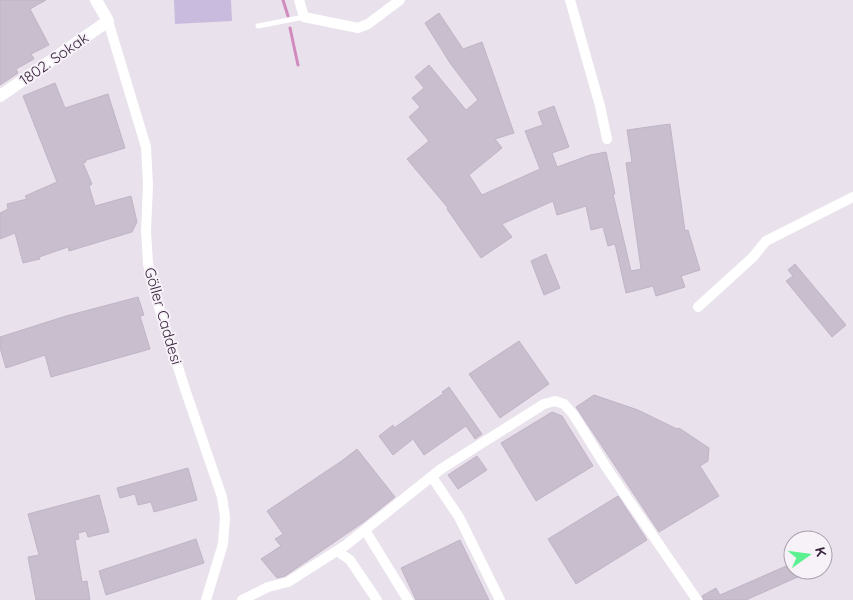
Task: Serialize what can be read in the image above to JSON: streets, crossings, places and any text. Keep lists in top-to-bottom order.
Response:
{
  "streets": {
    "street": ["1802. Sokak", "Göller Caddesi"]
  },
  "crossings": [
    ["1802. Sokak", "Göller Caddesi"]
  ],
  "north": "right"
}
